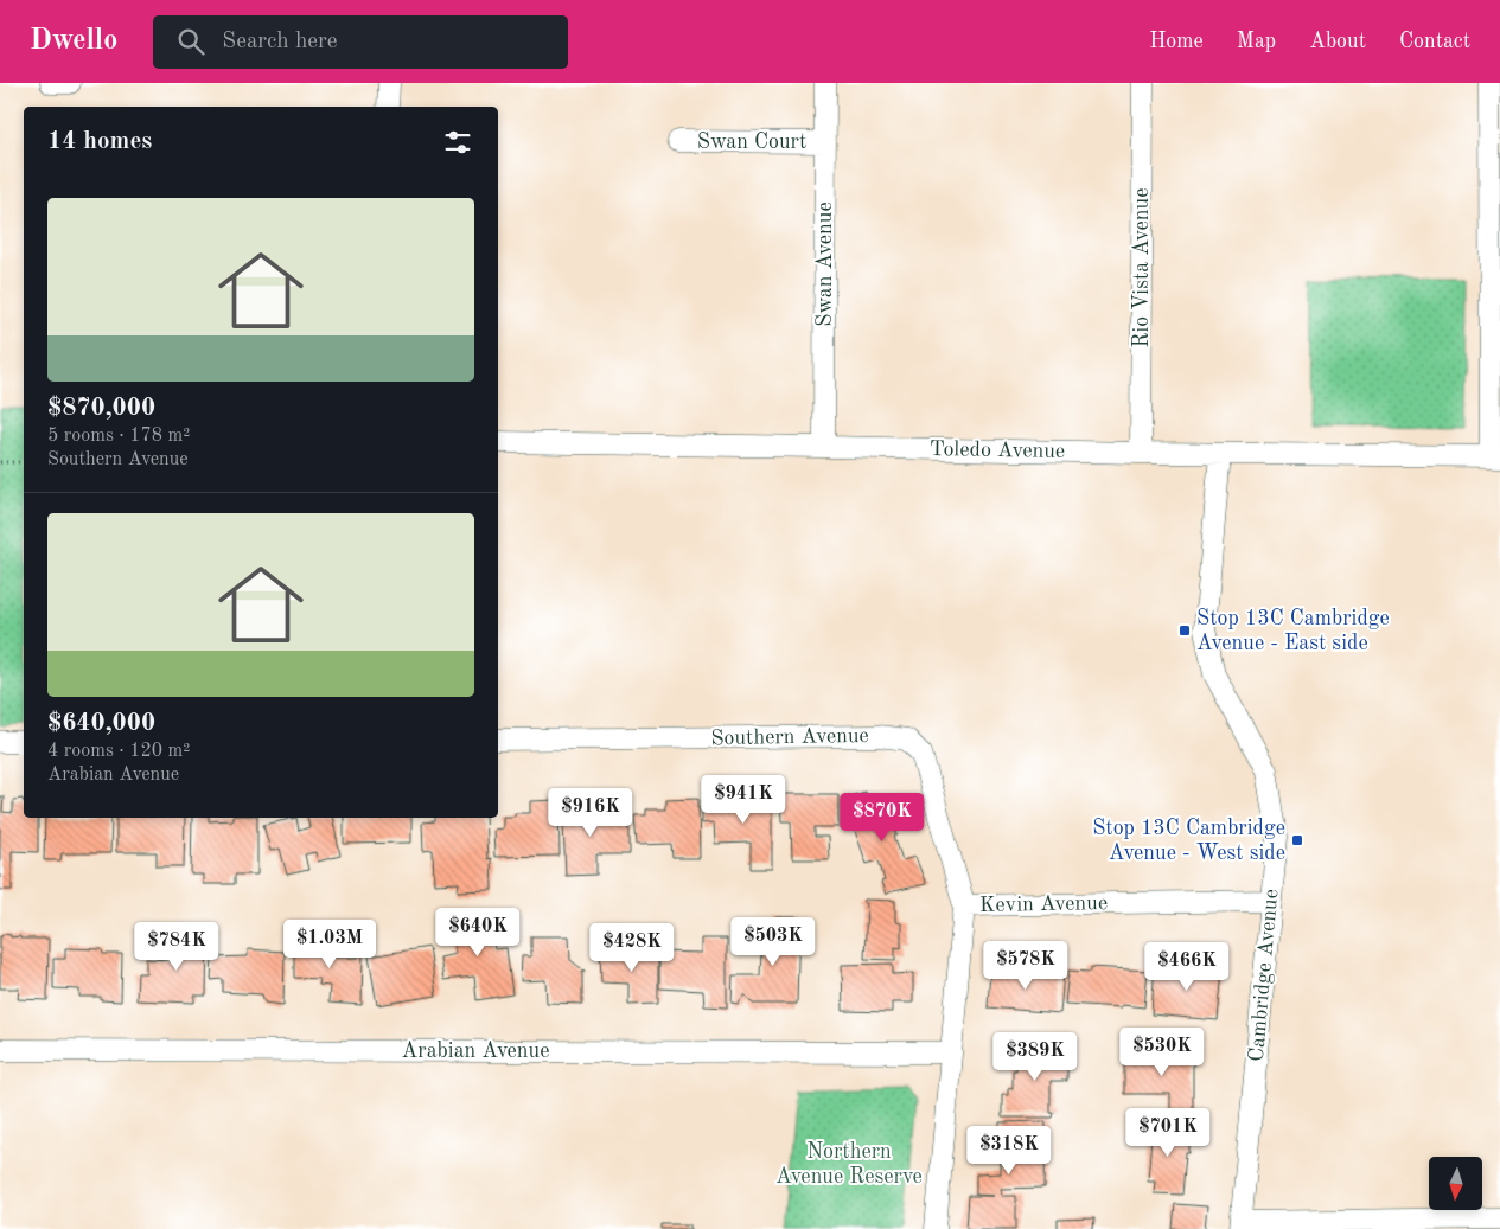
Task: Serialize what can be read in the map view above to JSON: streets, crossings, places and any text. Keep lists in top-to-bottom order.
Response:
{
  "streets": {
    "street": [
      "Swan Court",
      "Swan Avenue",
      "Rio Vista Avenue",
      "Toledo Avenue",
      "Southern Avenue",
      "Kevin Avenue",
      "Cambridge Avenue",
      "Arabian Avenue"
    ]
  },
  "crossings": [
    ["Swan Court", "Swan Avenue"],
    ["Swan Avenue", "Toledo Avenue"],
    ["Rio Vista Avenue", "Toledo Avenue"],
    ["Toledo Avenue", "Cambridge Avenue"],
    ["Southern Avenue", "Kevin Avenue"],
    ["Kevin Avenue", "Cambridge Avenue"],
    ["Kevin Avenue", "Arabian Avenue"]
  ],
  "parks": ["Northern Avenue Reserve"],
  "places": {
    "transit": ["Stop 13C Cambridge Avenue - East side", "Stop 13C Cambridge Avenue - West side"]
  },
  "north": "bottom",
  "page": {
    "header": "Dwello",
    "search": "Search here",
    "nav": [
      "Home",
      "Map",
      "About",
      "Contact"
    ],
    "heading": "14 homes",
    "list": [
      {
        "name": "$870,000",
        "note": "5 rooms · 178 m² · Southern Avenue"
      },
      {
        "name": "$640,000",
        "note": "4 rooms · 120 m² · Arabian Avenue"
      }
    ],
    "price": [
      "$941K",
      "$916K",
      "$870K",
      "$640K",
      "$503K",
      "$1.03M",
      "$784K",
      "$428K",
      "$578K",
      "$466K",
      "$530K",
      "$389K",
      "$701K",
      "$318K"
    ]
  }
}
